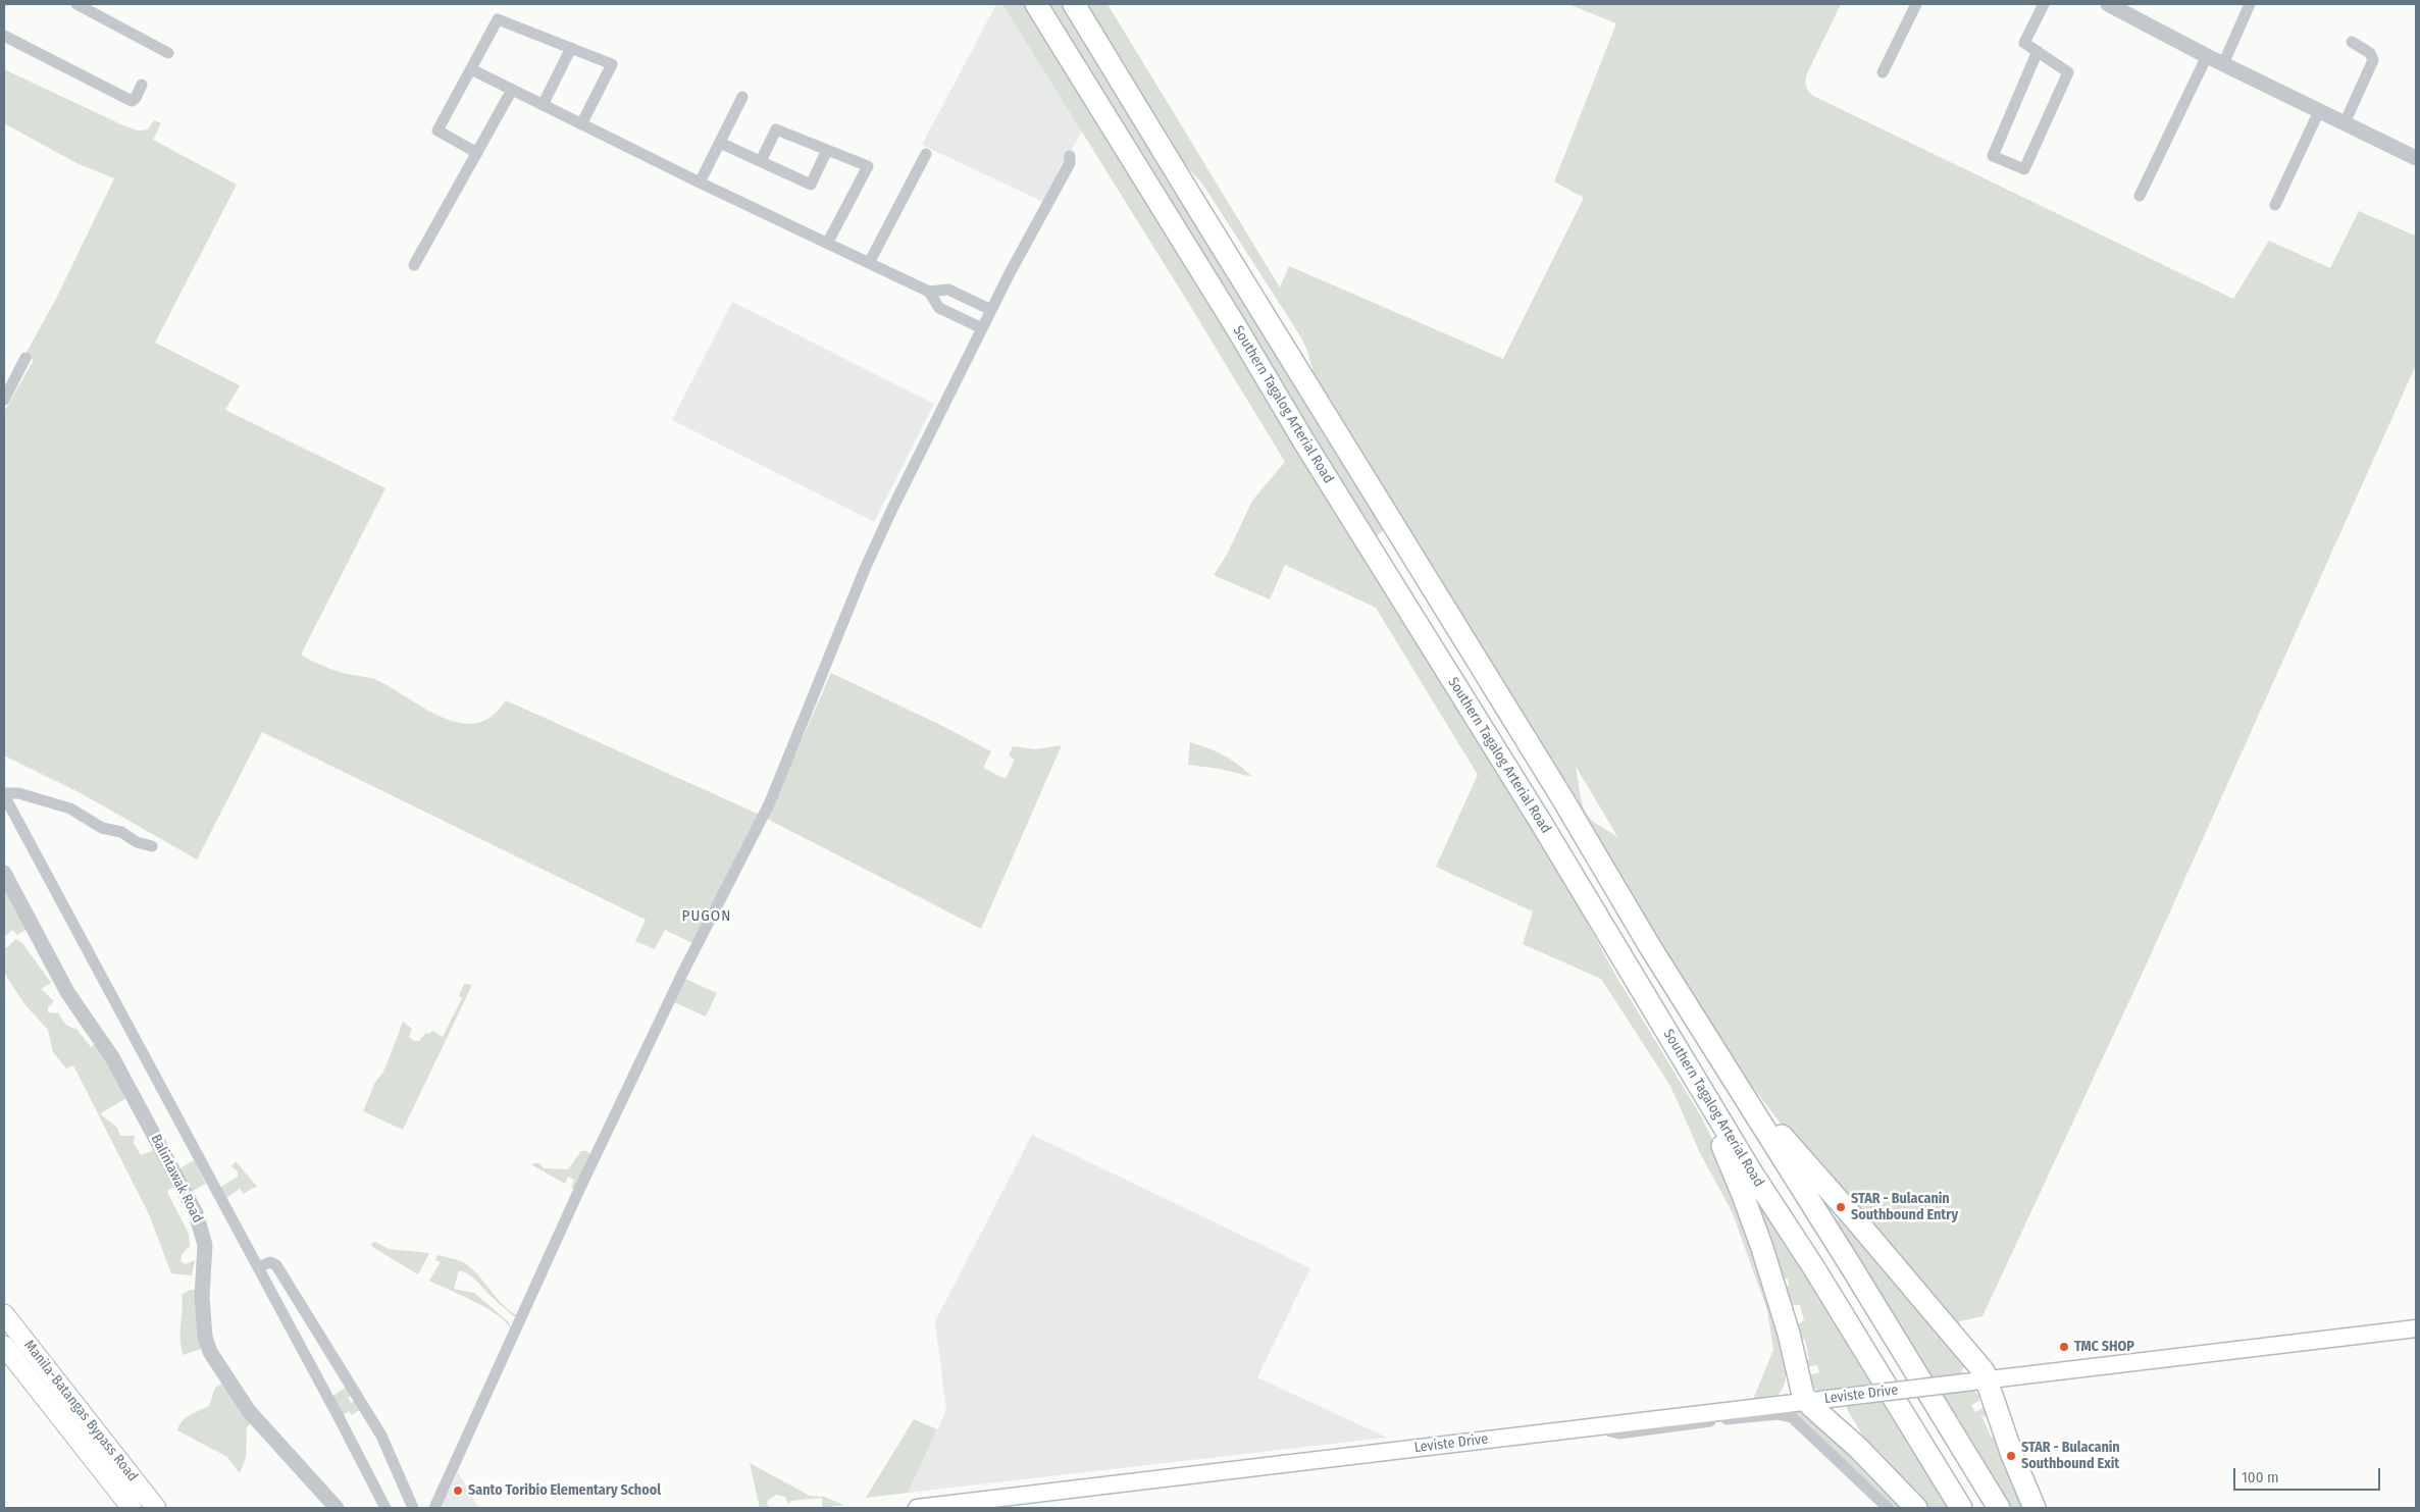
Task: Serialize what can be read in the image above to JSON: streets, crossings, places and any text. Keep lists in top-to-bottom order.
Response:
{
  "streets": {
    "highway": ["Southern Tagalog Arterial Road", "Manila-Batangas Bypass Road"],
    "main road": ["Leviste Drive"],
    "street": ["Balintawak Road"]
  },
  "districts": ["PUGON"],
  "places": [
    "STAR - Bulacanin Southbound Entry",
    "TMC SHOP",
    "STAR - Bulacanin Southbound Exit",
    "Santo Toribio Elementary School"
  ],
  "scale_bar": "100 m"
}
